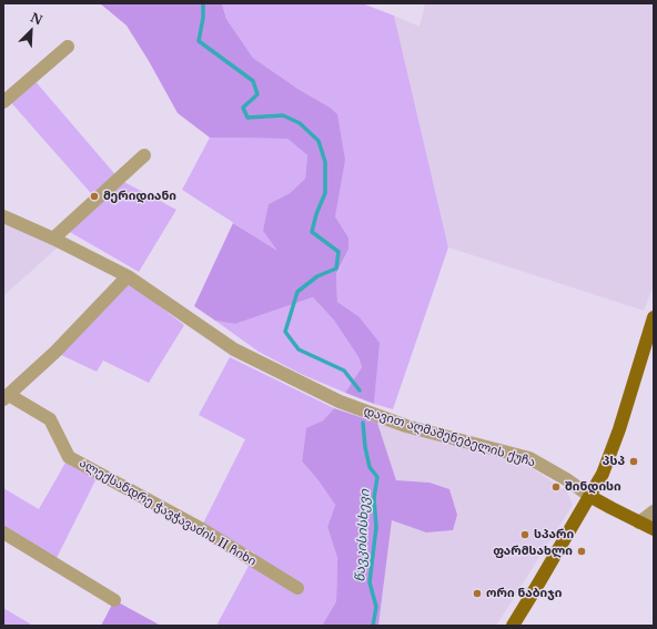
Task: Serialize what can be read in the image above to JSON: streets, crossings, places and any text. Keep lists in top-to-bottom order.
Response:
{
  "streets": {
    "street": ["დავით აღმაშენებელის ქუჩა", "ალექსანდრე ჭავჭავაძის II ჩიხი"]
  },
  "water": ["წავკისისხევი"],
  "places": [
    "მერიდიანი",
    "პსპ",
    "შინდისი",
    "სპარი",
    "ფარმსახლი",
    "ორი ნაბიჯი"
  ],
  "north": "top right"
}
